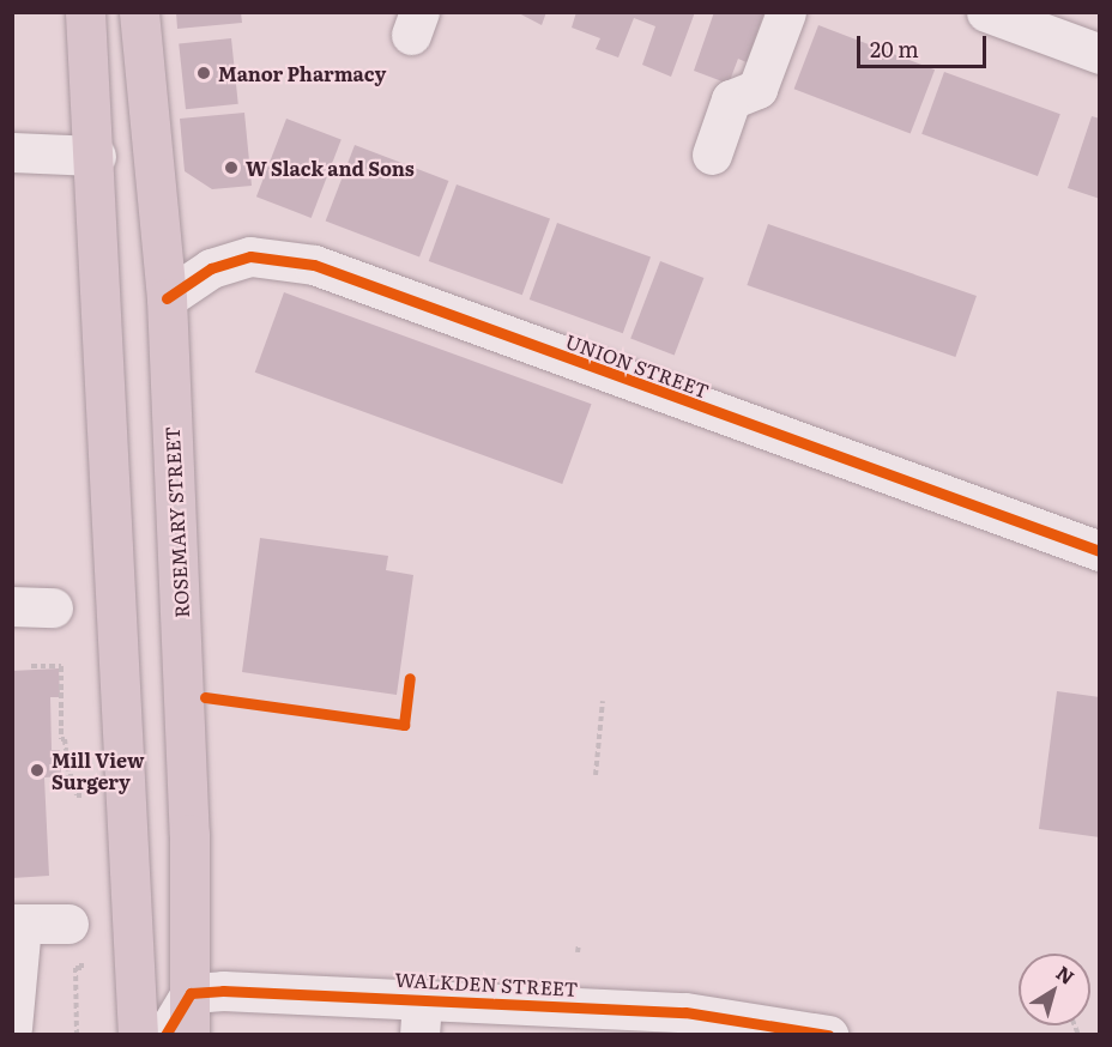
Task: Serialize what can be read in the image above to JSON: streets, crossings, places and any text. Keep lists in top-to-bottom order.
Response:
{
  "streets": {
    "highway": ["ROSEMARY STREET"],
    "street": ["UNION STREET", "WALKDEN STREET"]
  },
  "crossings": [
    ["UNION STREET", "ROSEMARY STREET"],
    ["ROSEMARY STREET", "WALKDEN STREET"]
  ],
  "places": ["Manor Pharmacy", "W Slack and Sons", "Mill View Surgery"],
  "scale_bar": "20 m",
  "north": "top right"
}
